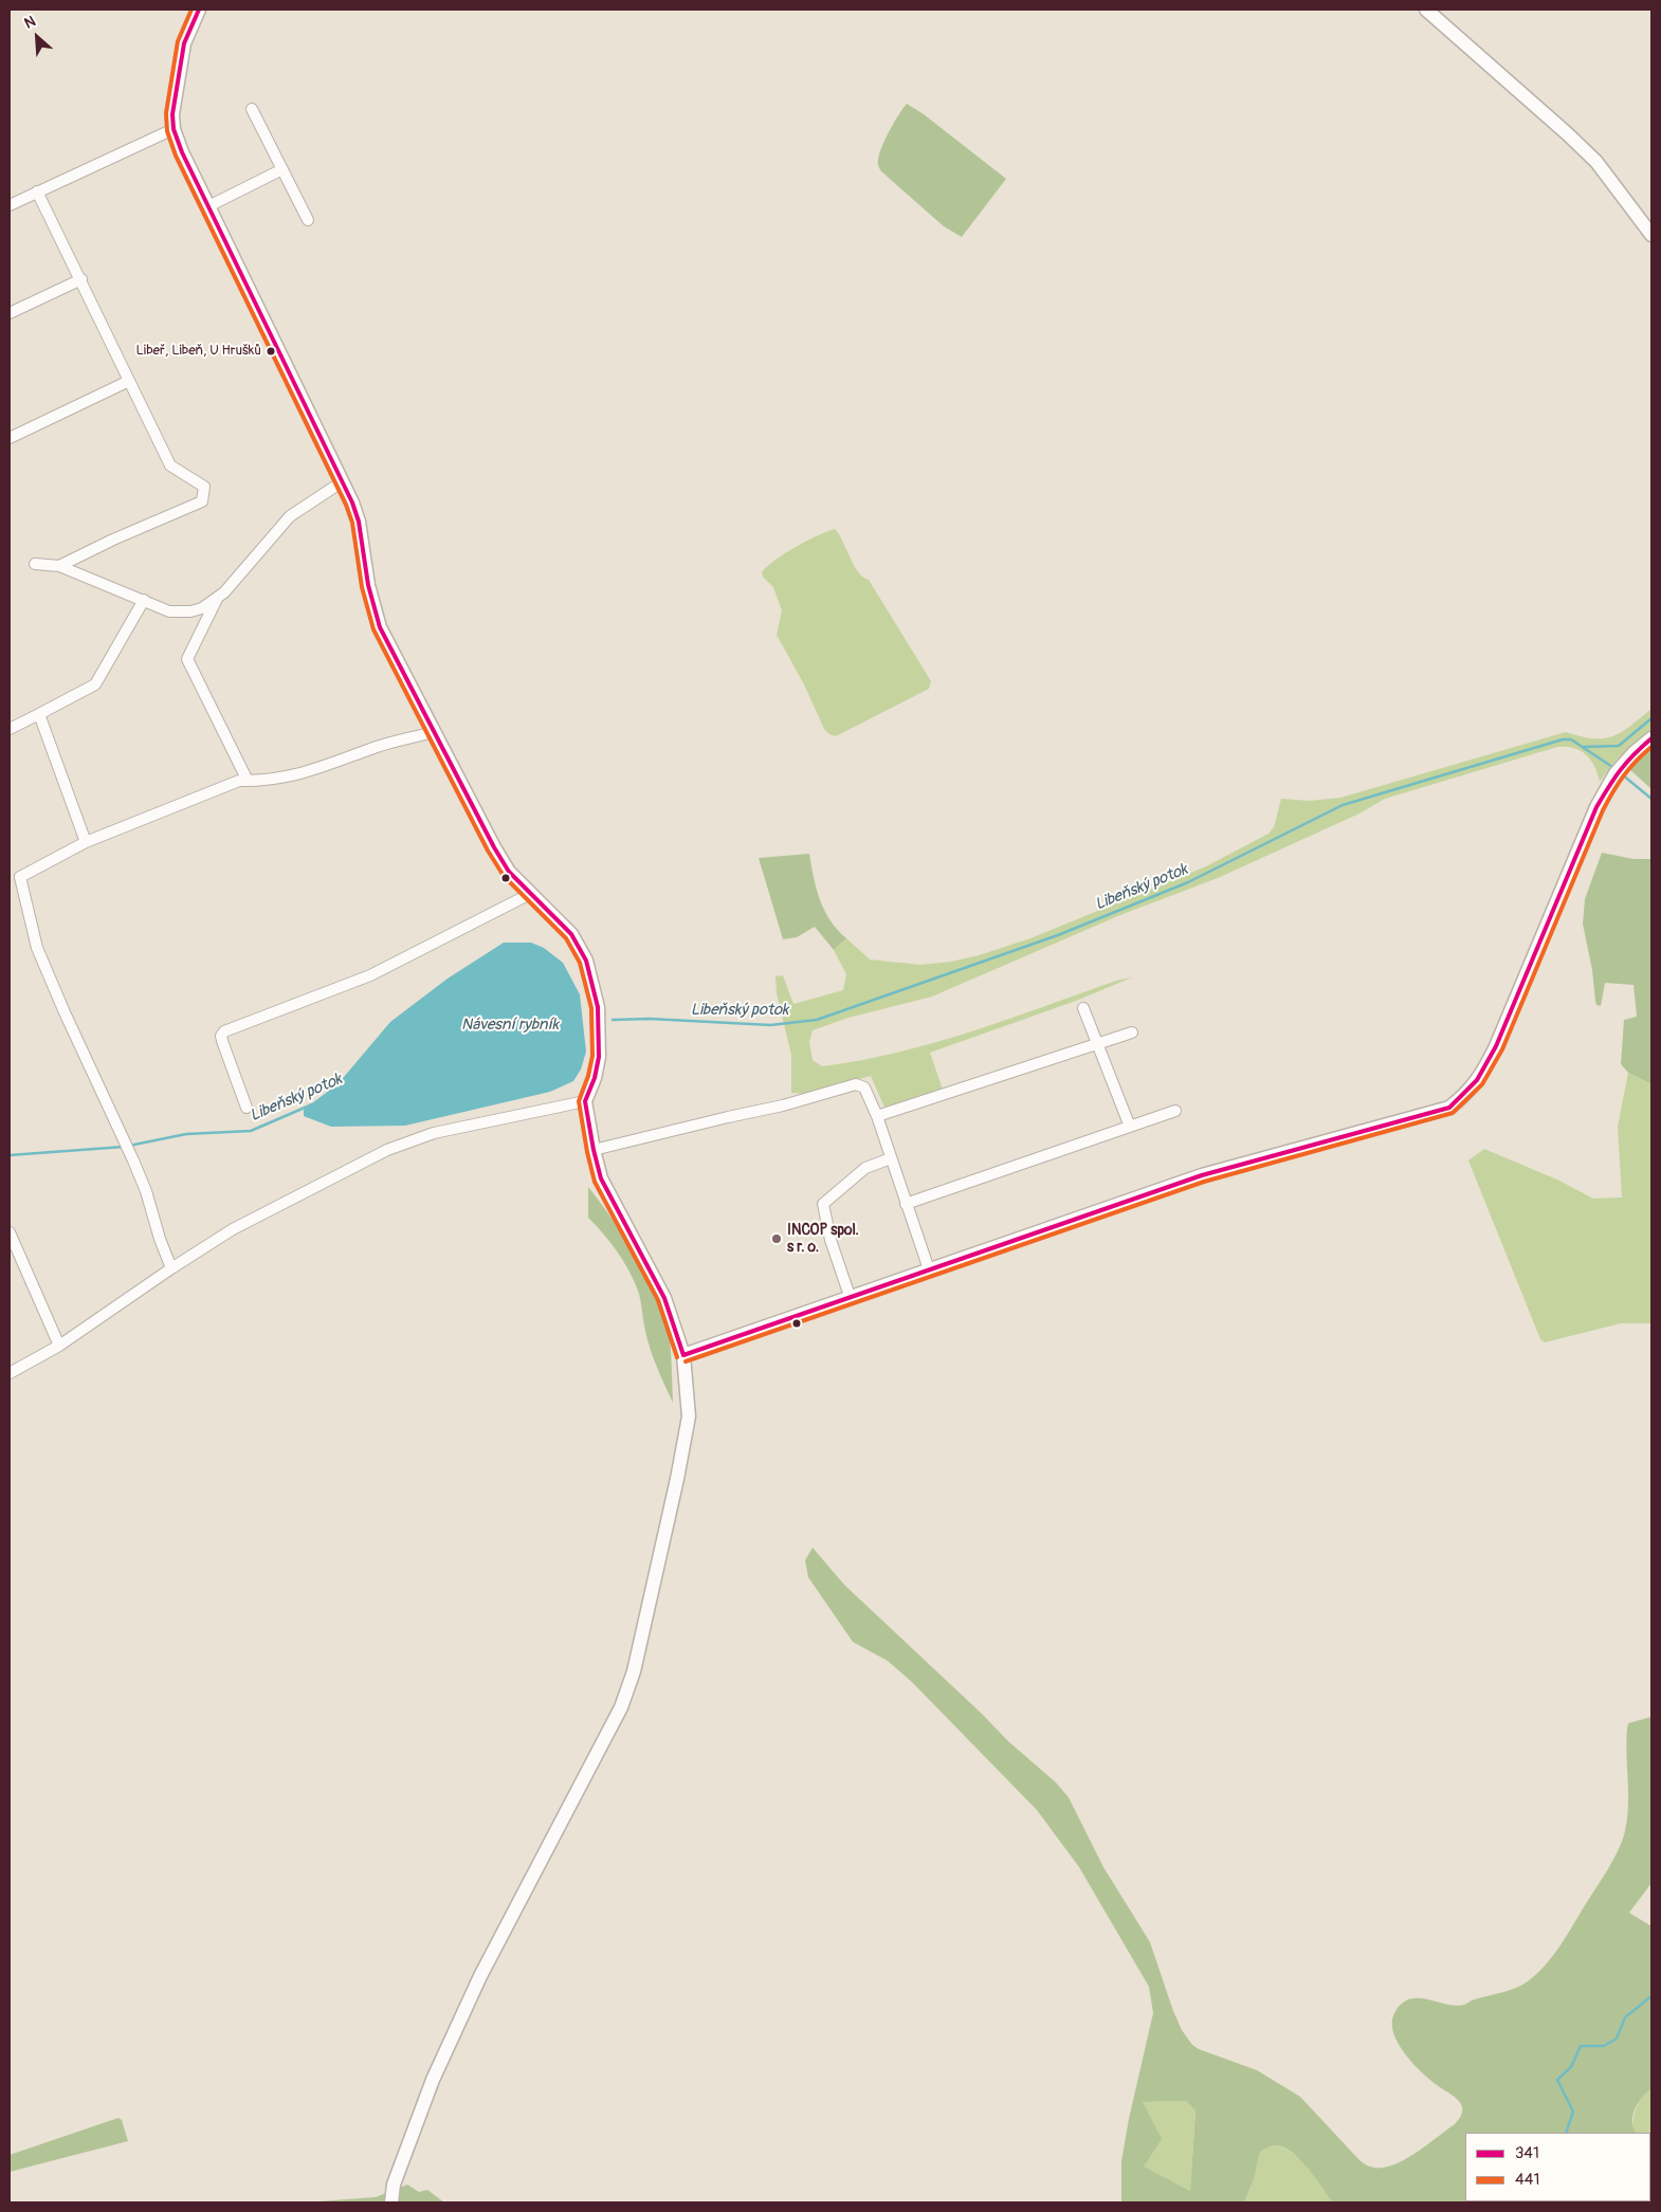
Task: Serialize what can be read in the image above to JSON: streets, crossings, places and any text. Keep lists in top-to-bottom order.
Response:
{
  "water": ["Libeňský potok", "Návesní rybník"],
  "places": ["Libeř, Libeň, U Hrušků", "INCOP spol. s r. o."],
  "lines": ["transit line 341", "transit line 441"],
  "legend": ["341", "441"],
  "north": "top left"
}
